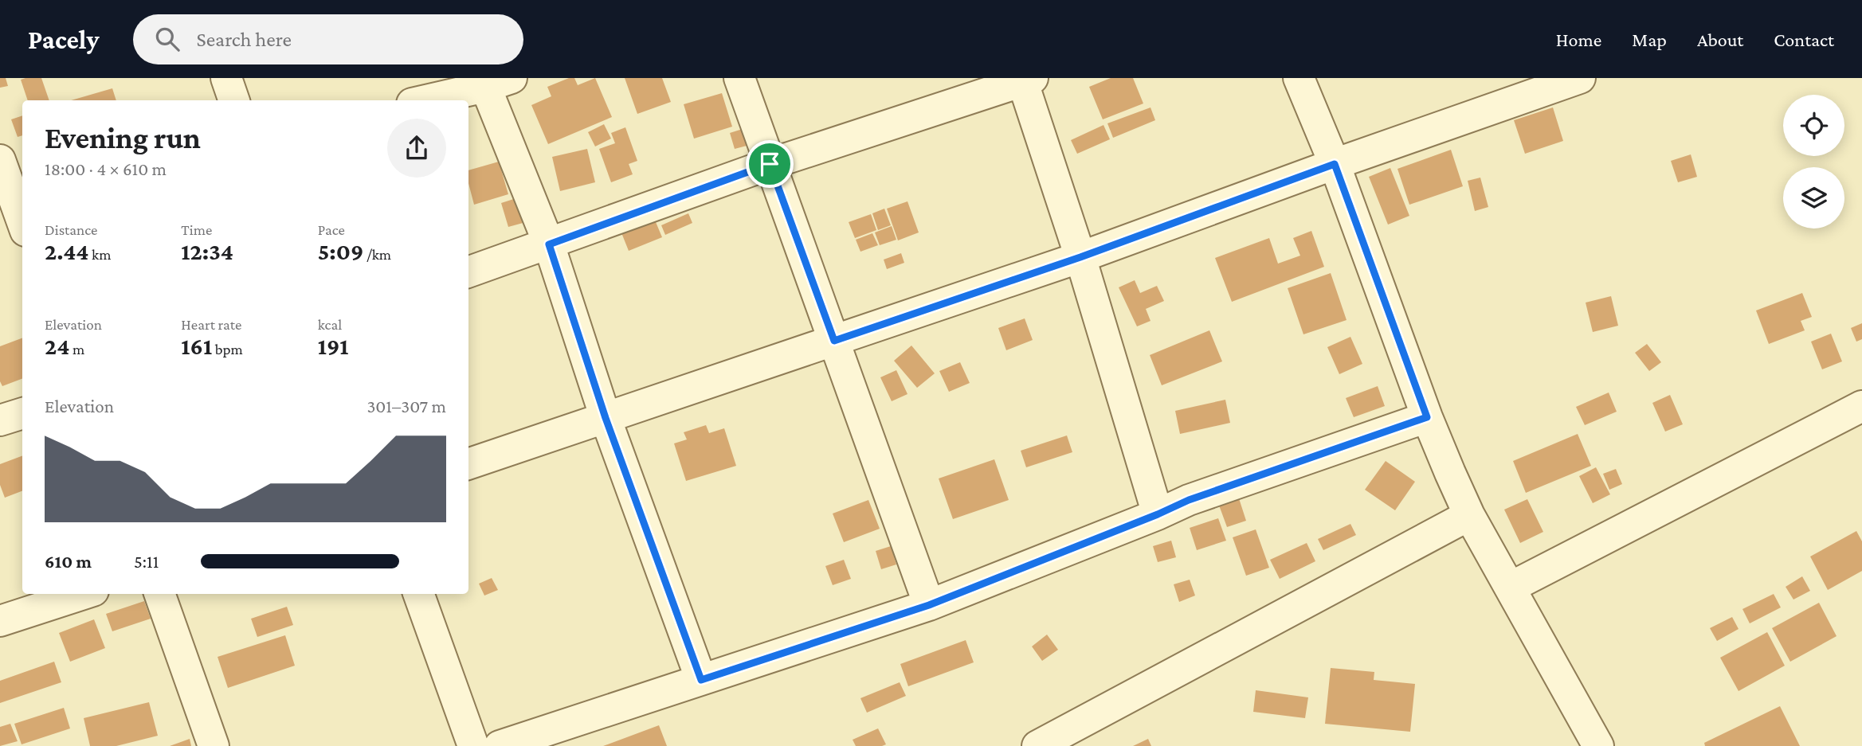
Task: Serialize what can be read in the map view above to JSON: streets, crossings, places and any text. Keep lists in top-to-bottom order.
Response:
{
  "page": {
    "header": "Pacely",
    "search": "Search here",
    "nav": [
      "Home",
      "Map",
      "About",
      "Contact"
    ],
    "heading": ["Evening run", "18:00 · 4 × 610 m"],
    "stats": [
      ["Distance", "2.44 km"],
      ["Time", "12:34"],
      ["Pace", "5:09 /km"],
      ["Elevation", "24 m"],
      ["Heart rate", "161 bpm"],
      ["kcal", "191"]
    ],
    "chart": ["Elevation", "301–307 m"],
    "list": [
      {
        "name": "610 m",
        "note": "5:11"
      }
    ]
  }
}
